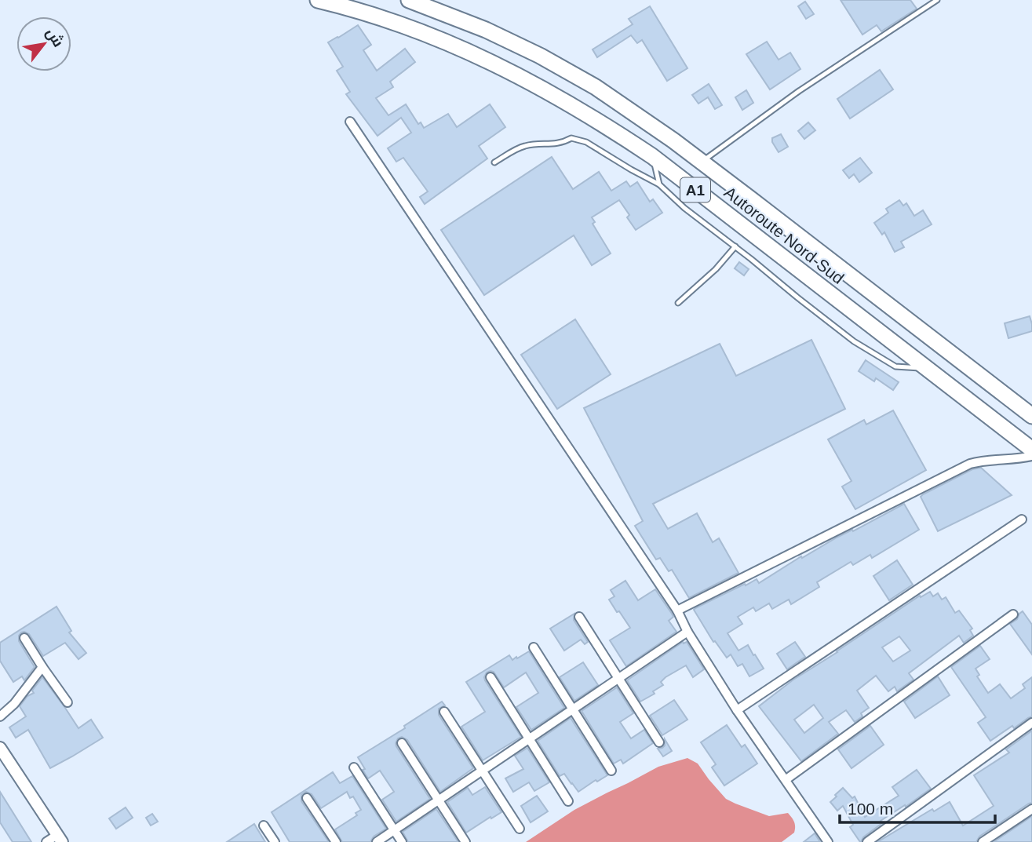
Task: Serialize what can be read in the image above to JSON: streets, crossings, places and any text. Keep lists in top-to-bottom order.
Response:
{
  "streets": {
    "highway": ["A1", "Autoroute Nord-Sud"]
  },
  "scale_bar": "100 m",
  "north": "top right"
}
